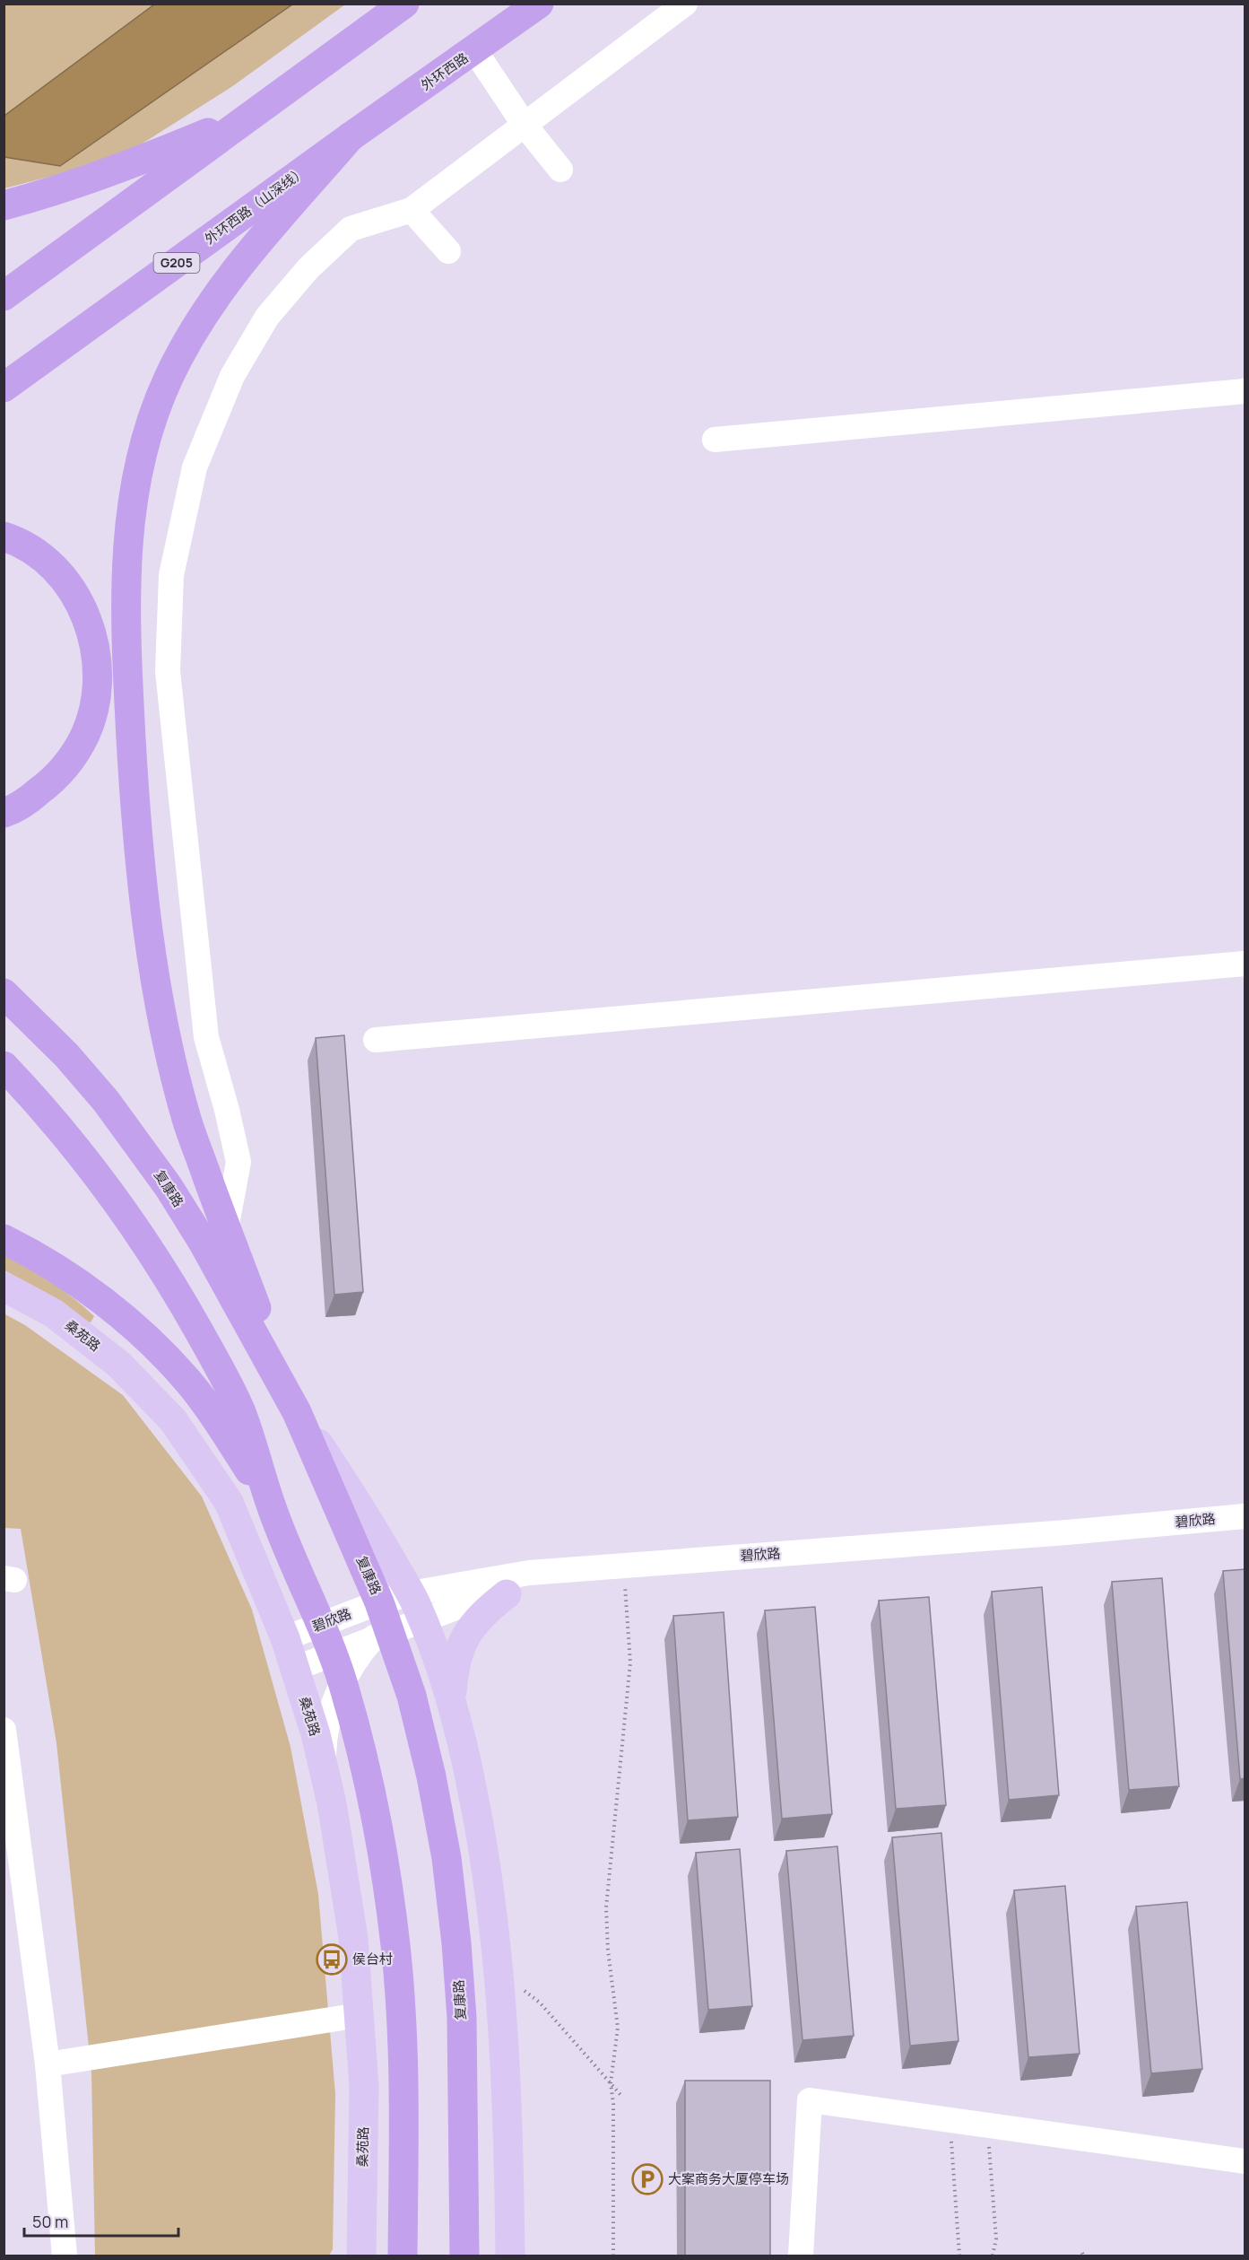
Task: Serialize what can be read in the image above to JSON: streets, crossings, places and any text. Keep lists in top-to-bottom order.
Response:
{
  "streets": {
    "highway": [
      "外环西路",
      "外环西路（山深线）",
      "G205",
      "复康路"
    ],
    "main road": ["桑苑路"],
    "street": ["碧欣路"]
  },
  "crossings": [
    ["外环西路", "外环西路（山深线）"],
    ["复康路", "碧欣路"],
    ["桑苑路", "碧欣路"]
  ],
  "places": {
    "bus stop": ["侯台村"],
    "parking": ["大案商务大厦停车场"]
  },
  "scale_bar": "50 m"
}
